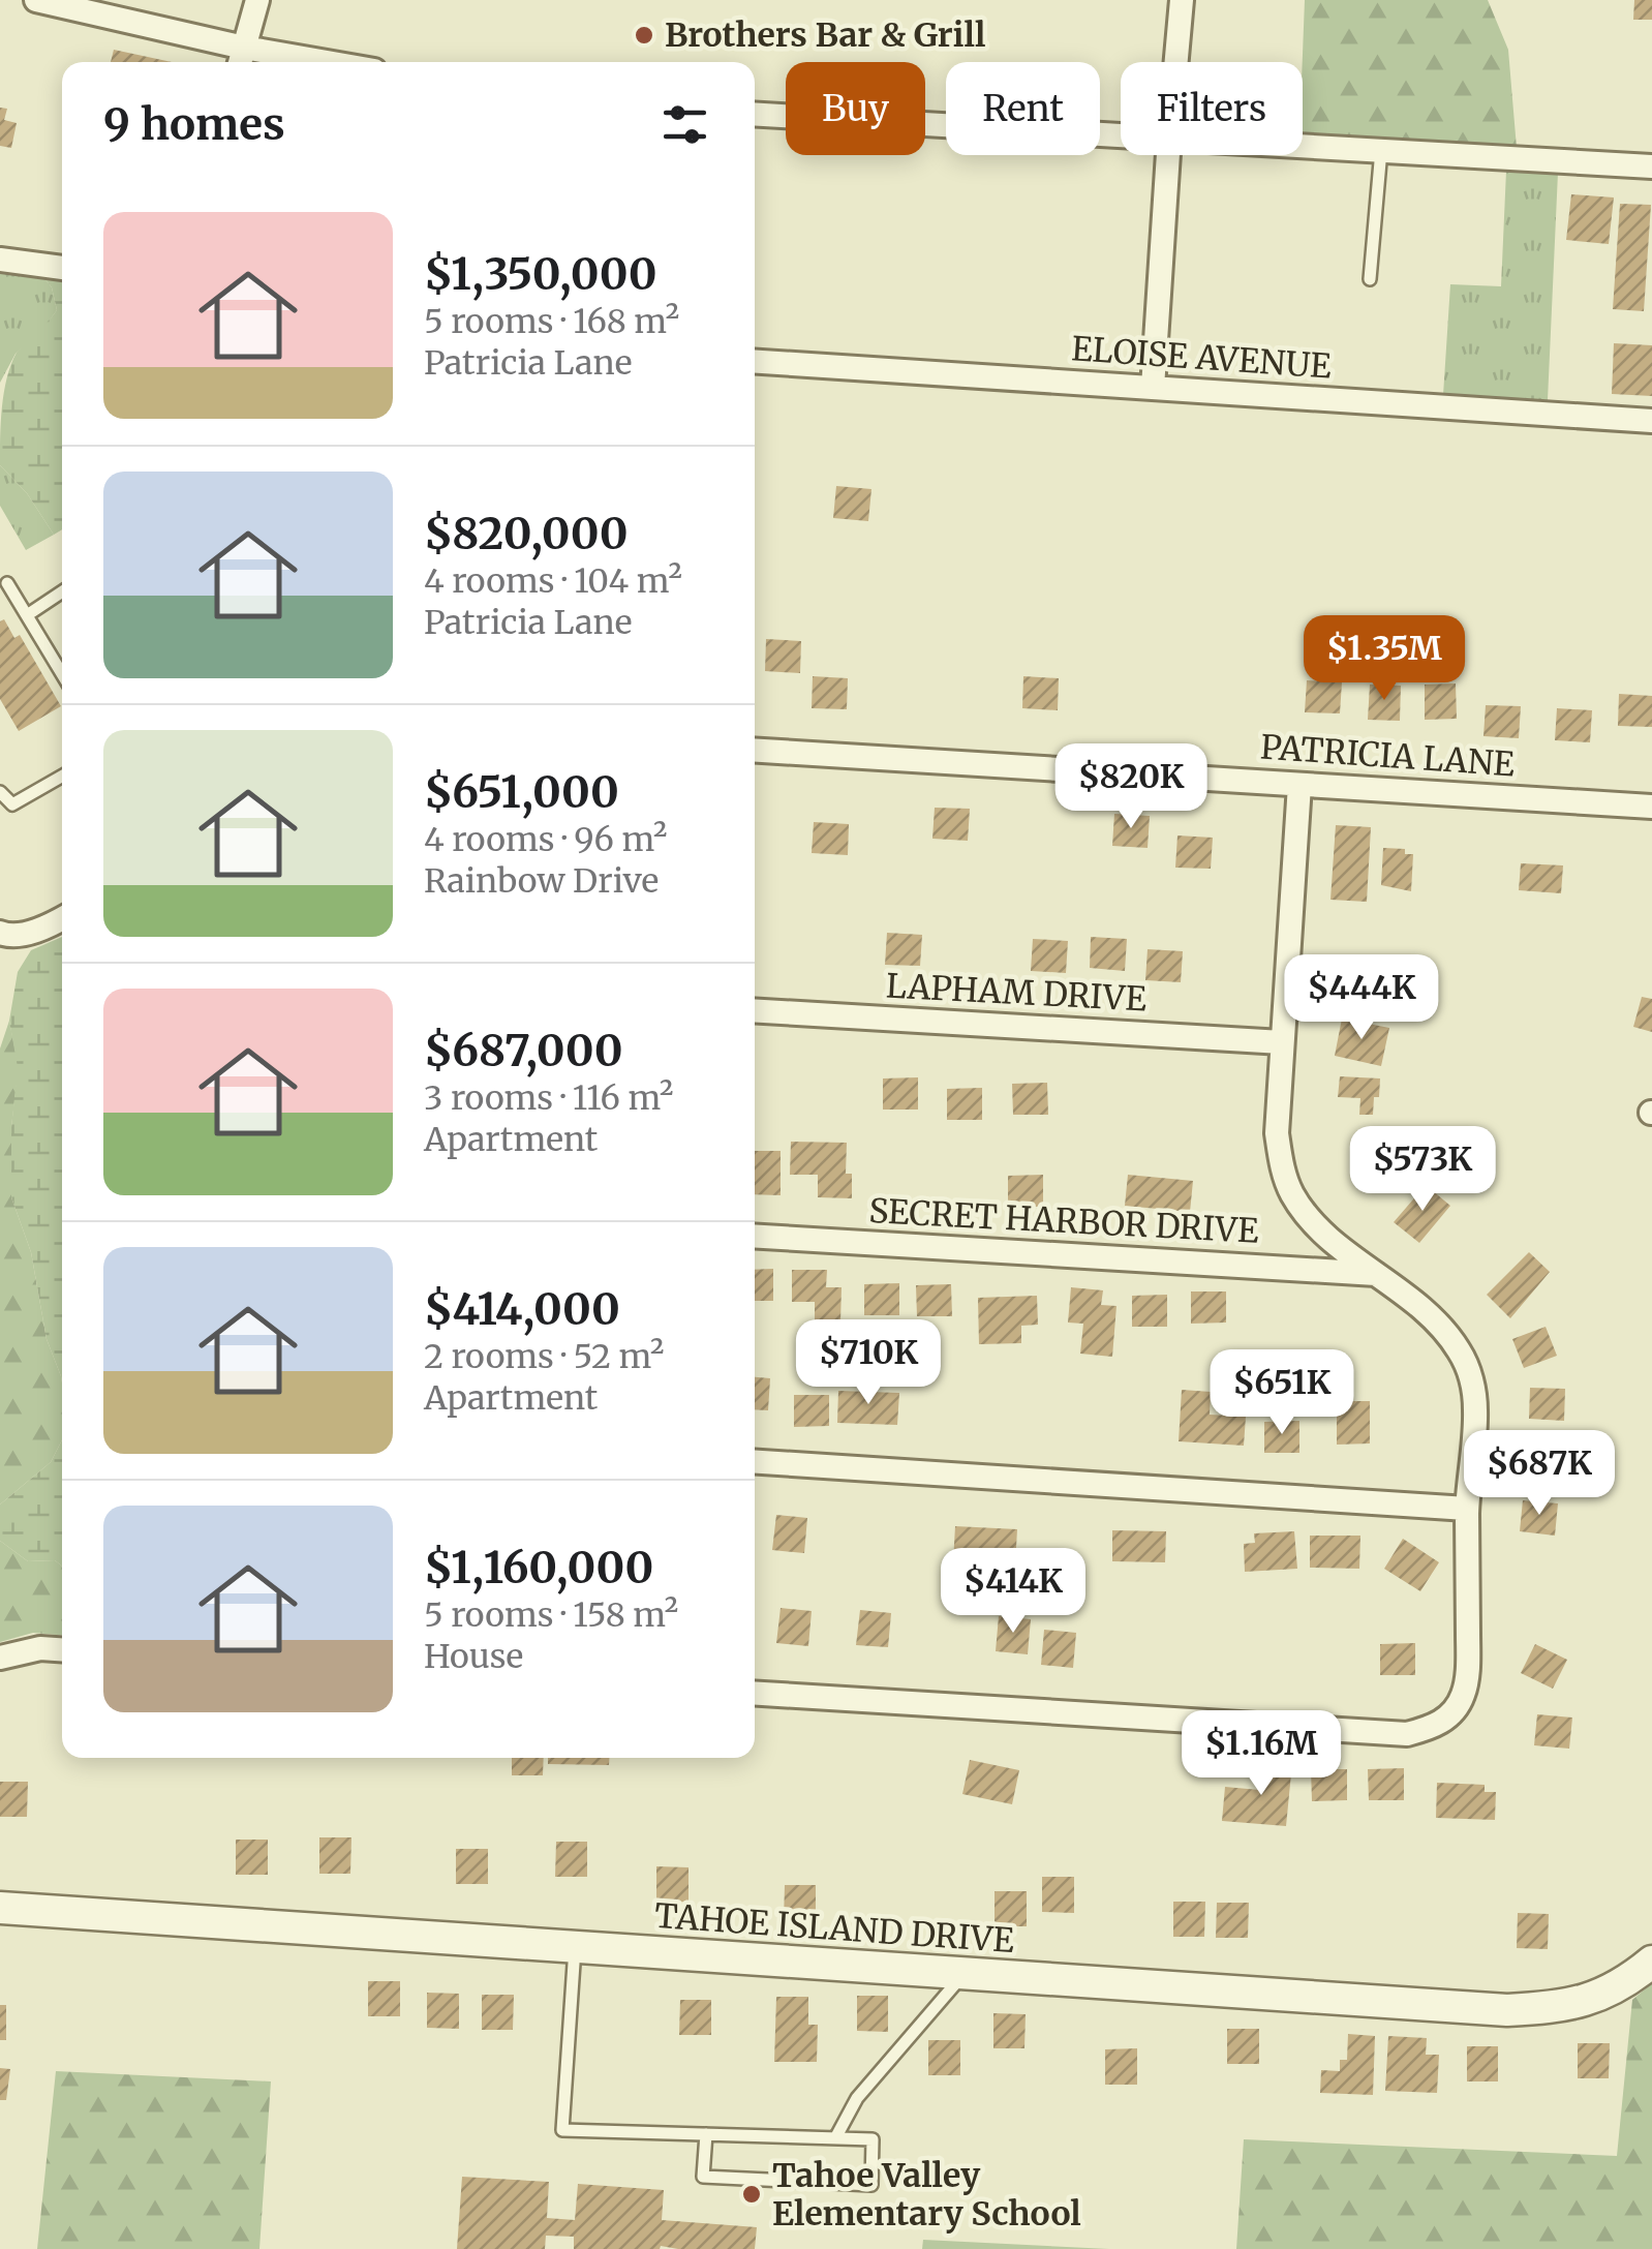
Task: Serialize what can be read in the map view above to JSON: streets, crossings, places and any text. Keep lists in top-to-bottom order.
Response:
{
  "streets": {
    "street": [
      "ELOISE AVENUE",
      "PATRICIA LANE",
      "LAPHAM DRIVE",
      "SECRET HARBOR DRIVE",
      "TAHOE ISLAND DRIVE"
    ]
  },
  "places": ["Brothers Bar & Grill", "Tahoe Valley Elementary School"],
  "page": {
    "chip": ["Buy", "Rent", "Filters"],
    "heading": "9 homes",
    "list": [
      {
        "name": "$1,350,000",
        "note": "5 rooms · 168 m² · Patricia Lane"
      },
      {
        "name": "$820,000",
        "note": "4 rooms · 104 m² · Patricia Lane"
      },
      {
        "name": "$651,000",
        "note": "4 rooms · 96 m² · Rainbow Drive"
      },
      {
        "name": "$687,000",
        "note": "3 rooms · 116 m² · Apartment"
      },
      {
        "name": "$414,000",
        "note": "2 rooms · 52 m² · Apartment"
      },
      {
        "name": "$1,160,000",
        "note": "5 rooms · 158 m² · House"
      }
    ],
    "price": [
      "$1.35M",
      "$820K",
      "$444K",
      "$573K",
      "$710K",
      "$651K",
      "$687K",
      "$414K",
      "$1.16M"
    ]
  }
}
